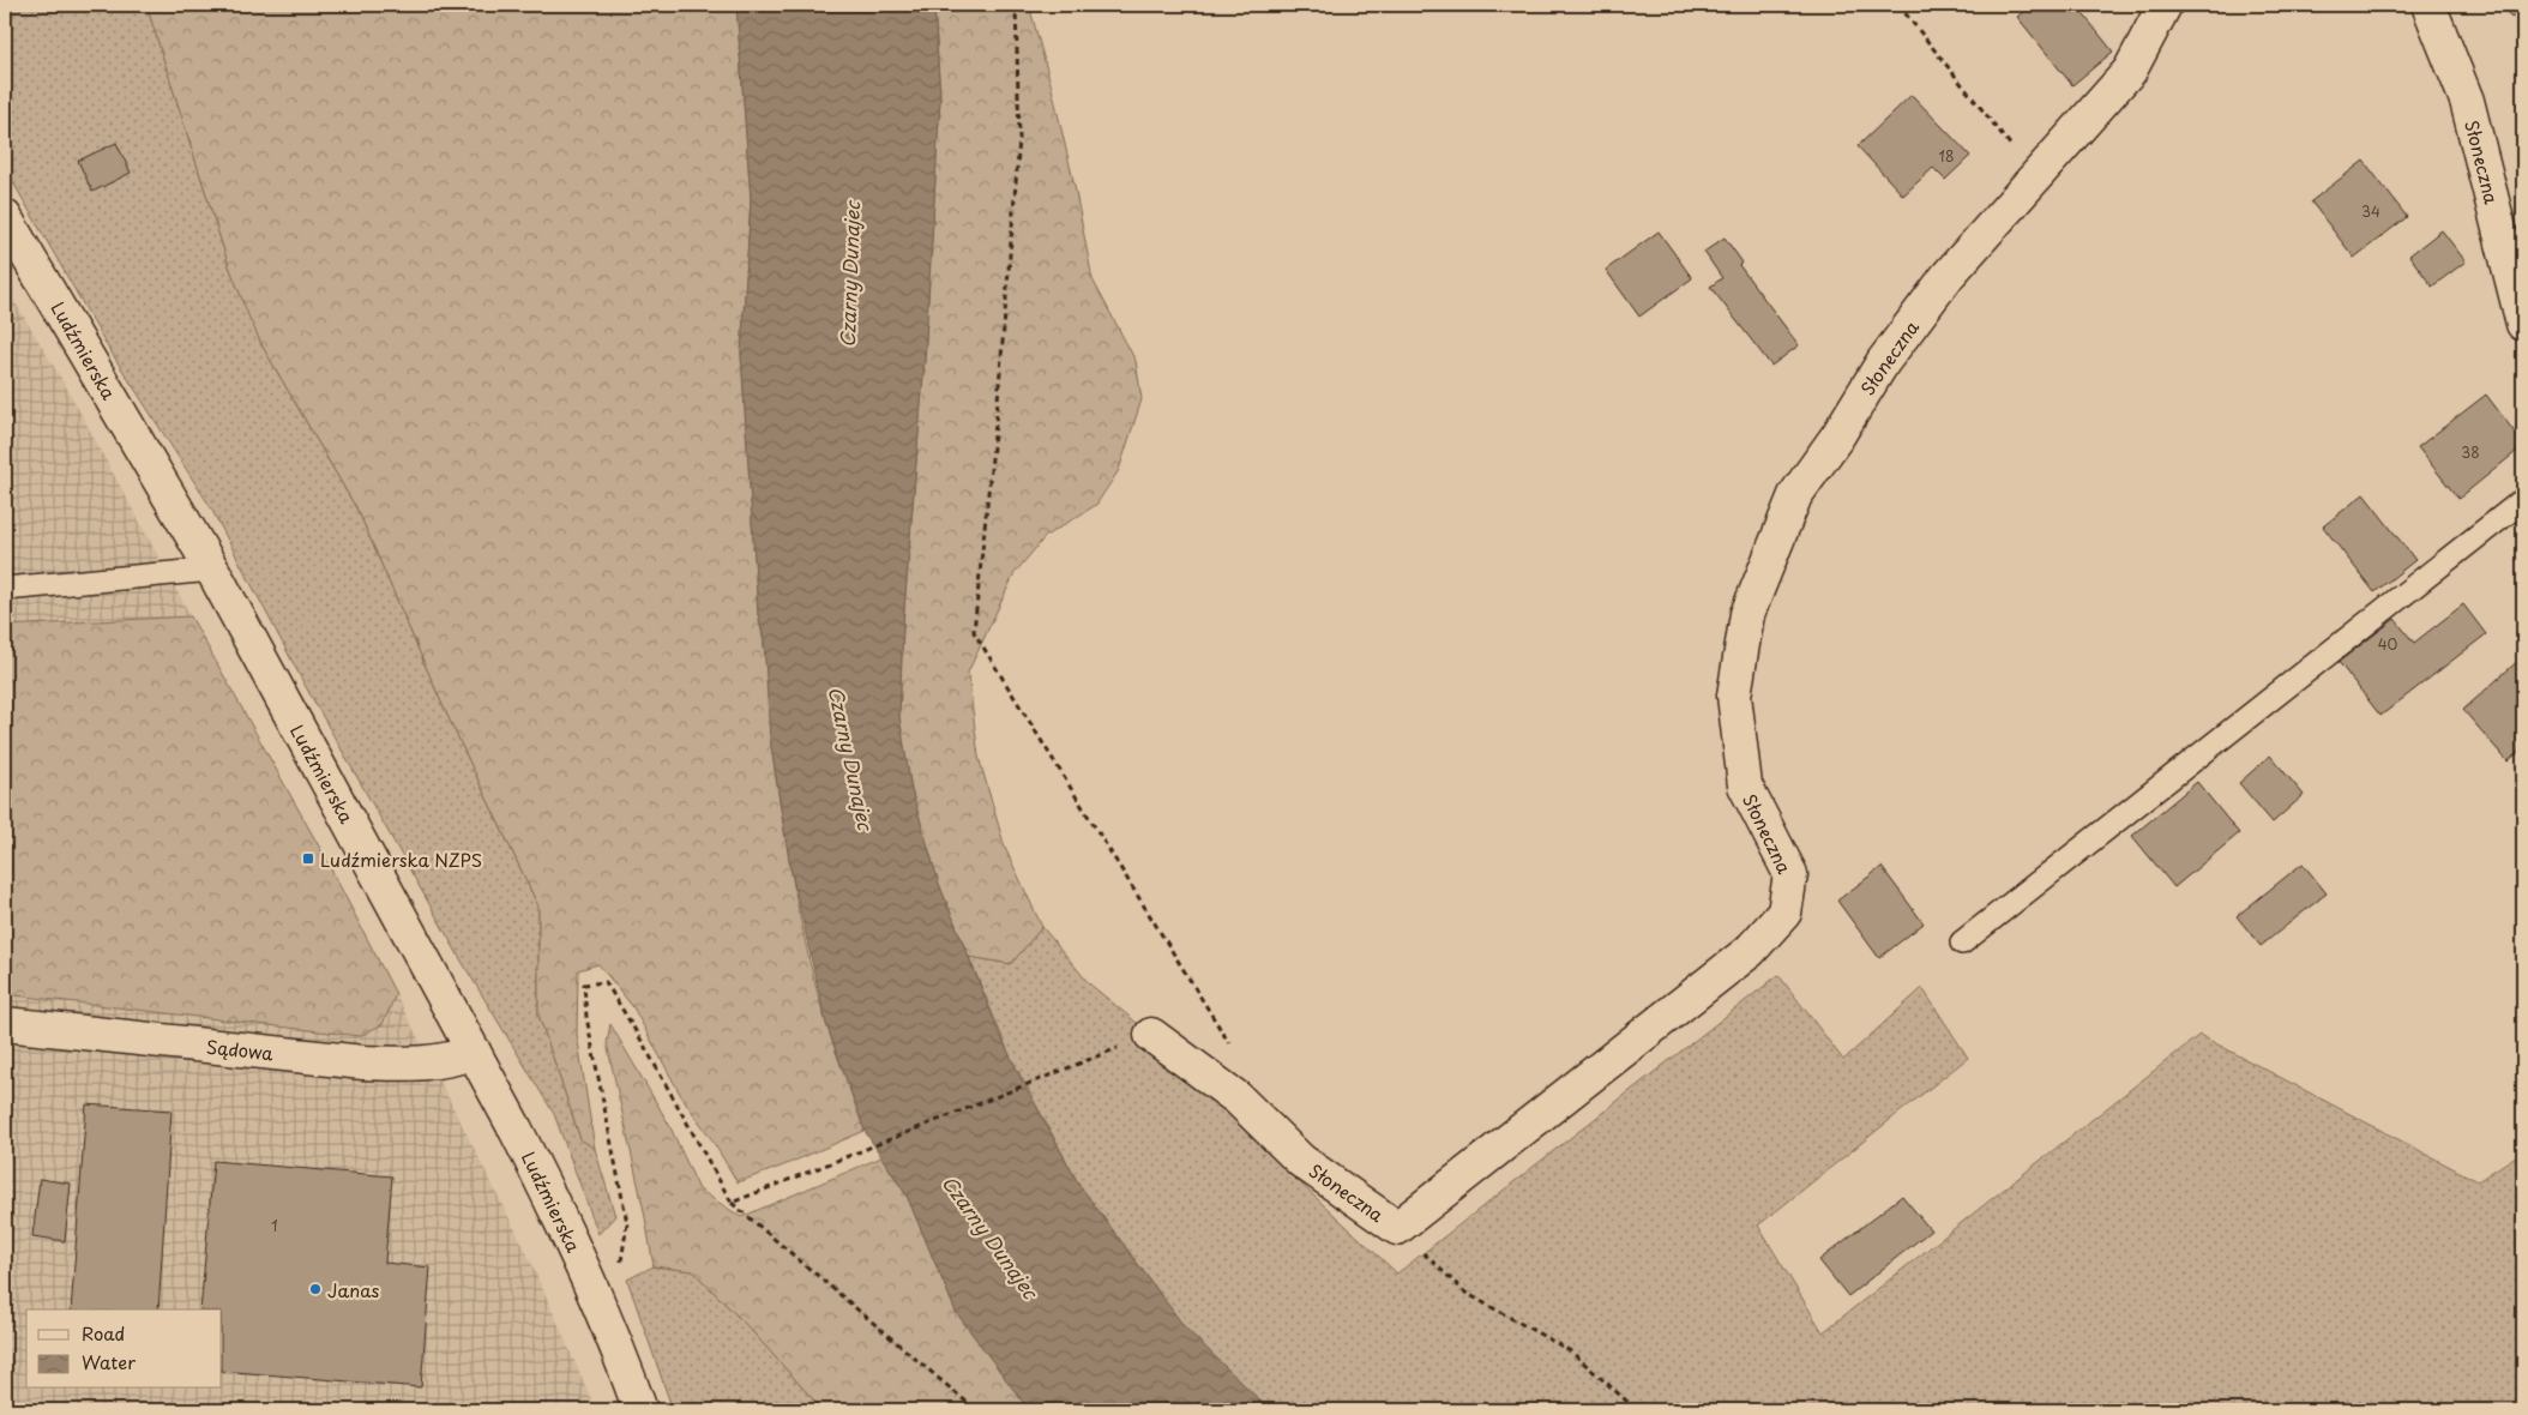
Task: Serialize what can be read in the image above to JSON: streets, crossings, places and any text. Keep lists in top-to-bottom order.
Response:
{
  "streets": {
    "street": ["Słoneczna", "Ludźmierska", "Sądowa"]
  },
  "crossings": [
    ["Ludźmierska", "Sądowa"]
  ],
  "water": ["Czarny Dunajec"],
  "places": {
    "transit": ["Ludźmierska NZPS"],
    "other": ["Janas"]
  },
  "house_numbers": [
    "18",
    "34",
    "38",
    "40",
    "1"
  ],
  "legend": ["Road", "Water"]
}
